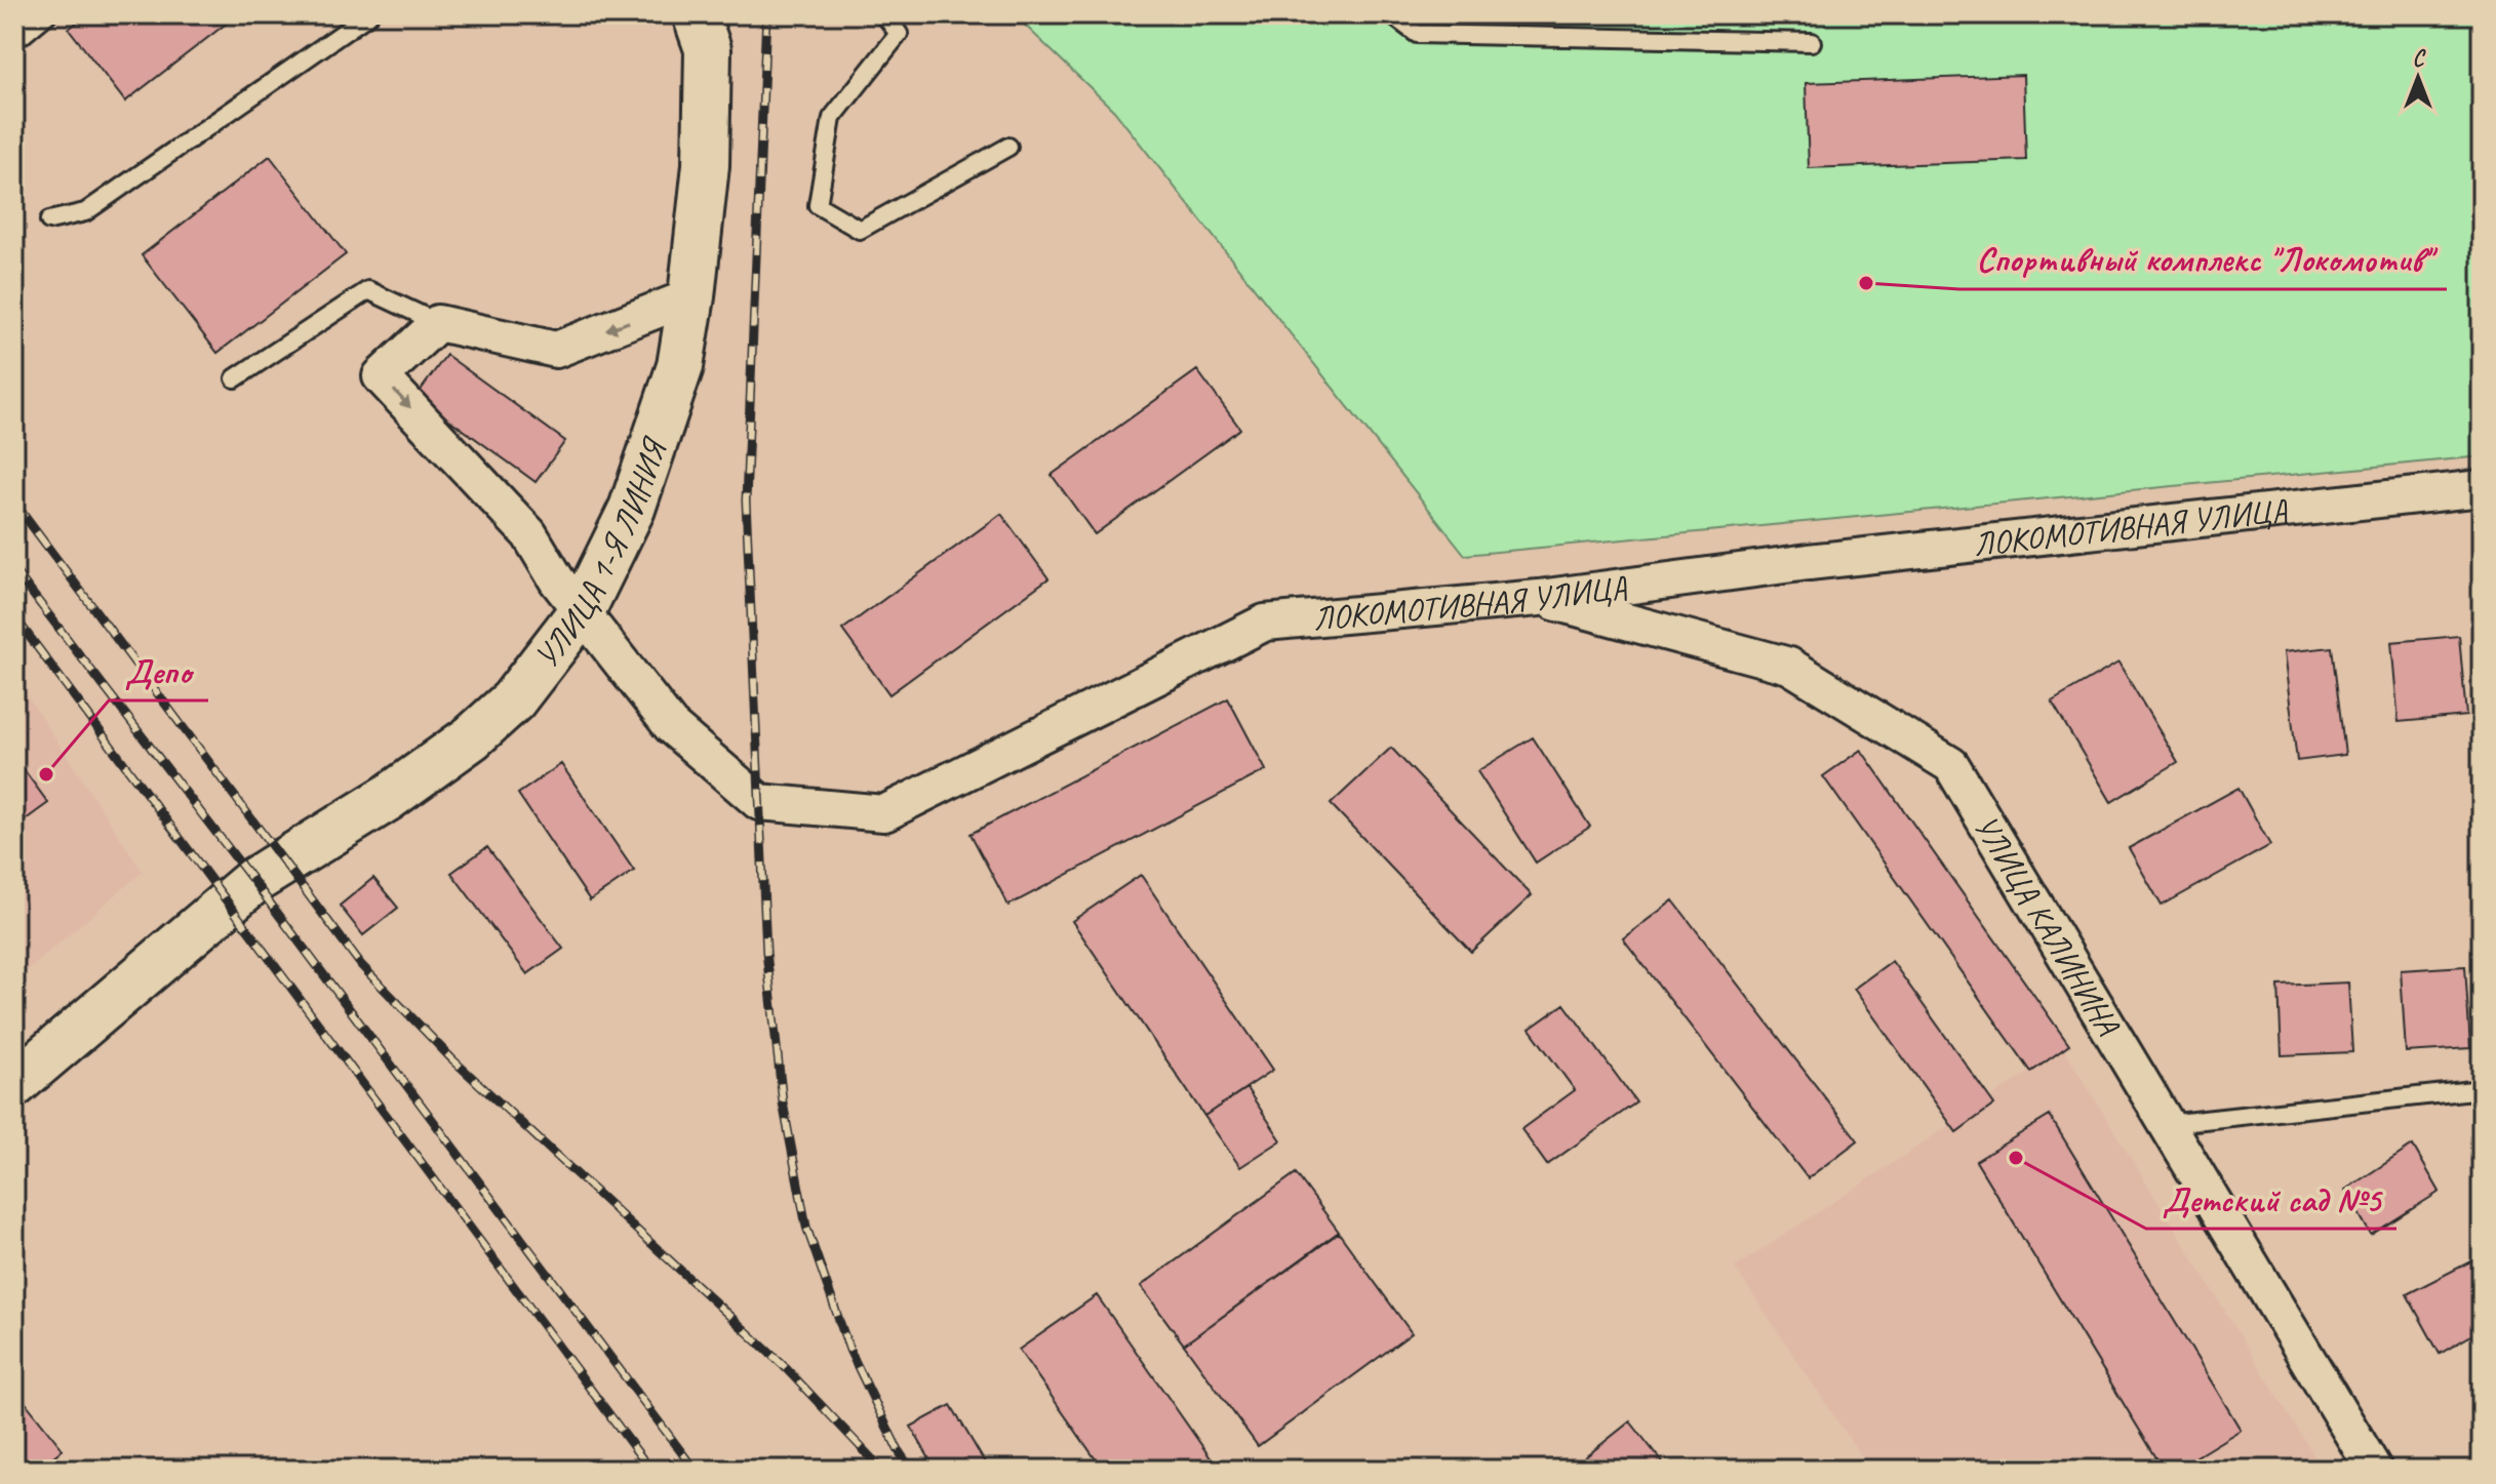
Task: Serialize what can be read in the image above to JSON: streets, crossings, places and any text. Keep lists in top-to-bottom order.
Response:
{
  "streets": {
    "main road": ["УЛИЦА 1-Я ЛИНИЯ"],
    "street": ["ЛОКОМОТИВНАЯ УЛИЦА", "УЛИЦА КАЛИНИНА"]
  },
  "crossings": [
    ["ЛОКОМОТИВНАЯ УЛИЦА", "УЛИЦА 1-Я ЛИНИЯ"],
    ["ЛОКОМОТИВНАЯ УЛИЦА", "УЛИЦА КАЛИНИНА"]
  ],
  "places": ["Спортивный комплекс \"Локомотив\"", "Депо", "Детский сад №5"],
  "north": "top"
}
